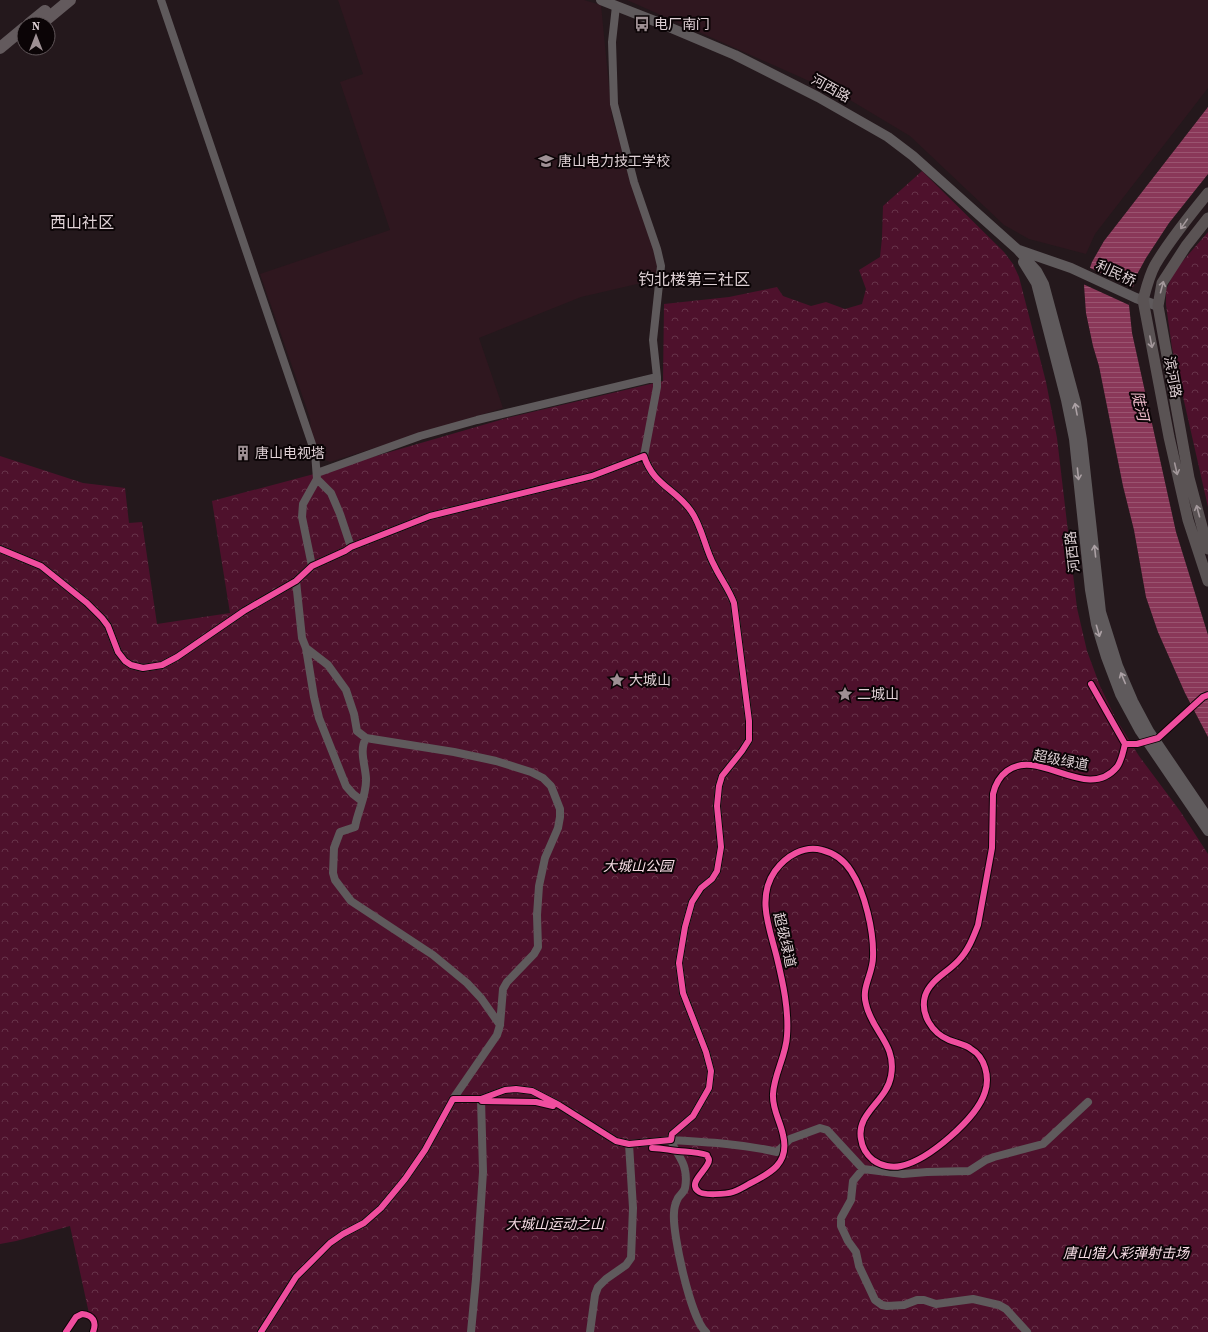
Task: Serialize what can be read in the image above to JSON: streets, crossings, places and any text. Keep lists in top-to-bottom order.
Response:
{
  "streets": {
    "main road": ["滨河路"],
    "street": ["河西路", "利民桥"],
    "cycle path": ["超级绿道"]
  },
  "crossings": [
    ["河西路", "利民桥"],
    ["利民桥", "滨河路"]
  ],
  "districts": ["西山社区", "钓北楼第三社区"],
  "water": ["陡河"],
  "parks": ["大城山公园", "大城山运动之山", "唐山猎人彩弹射击场"],
  "places": {
    "bus stop": ["电厂南门"],
    "school or university": ["唐山电力技工学校"],
    "building": ["唐山电视塔"],
    "place": ["大城山", "二城山"]
  },
  "north": "top"
}
